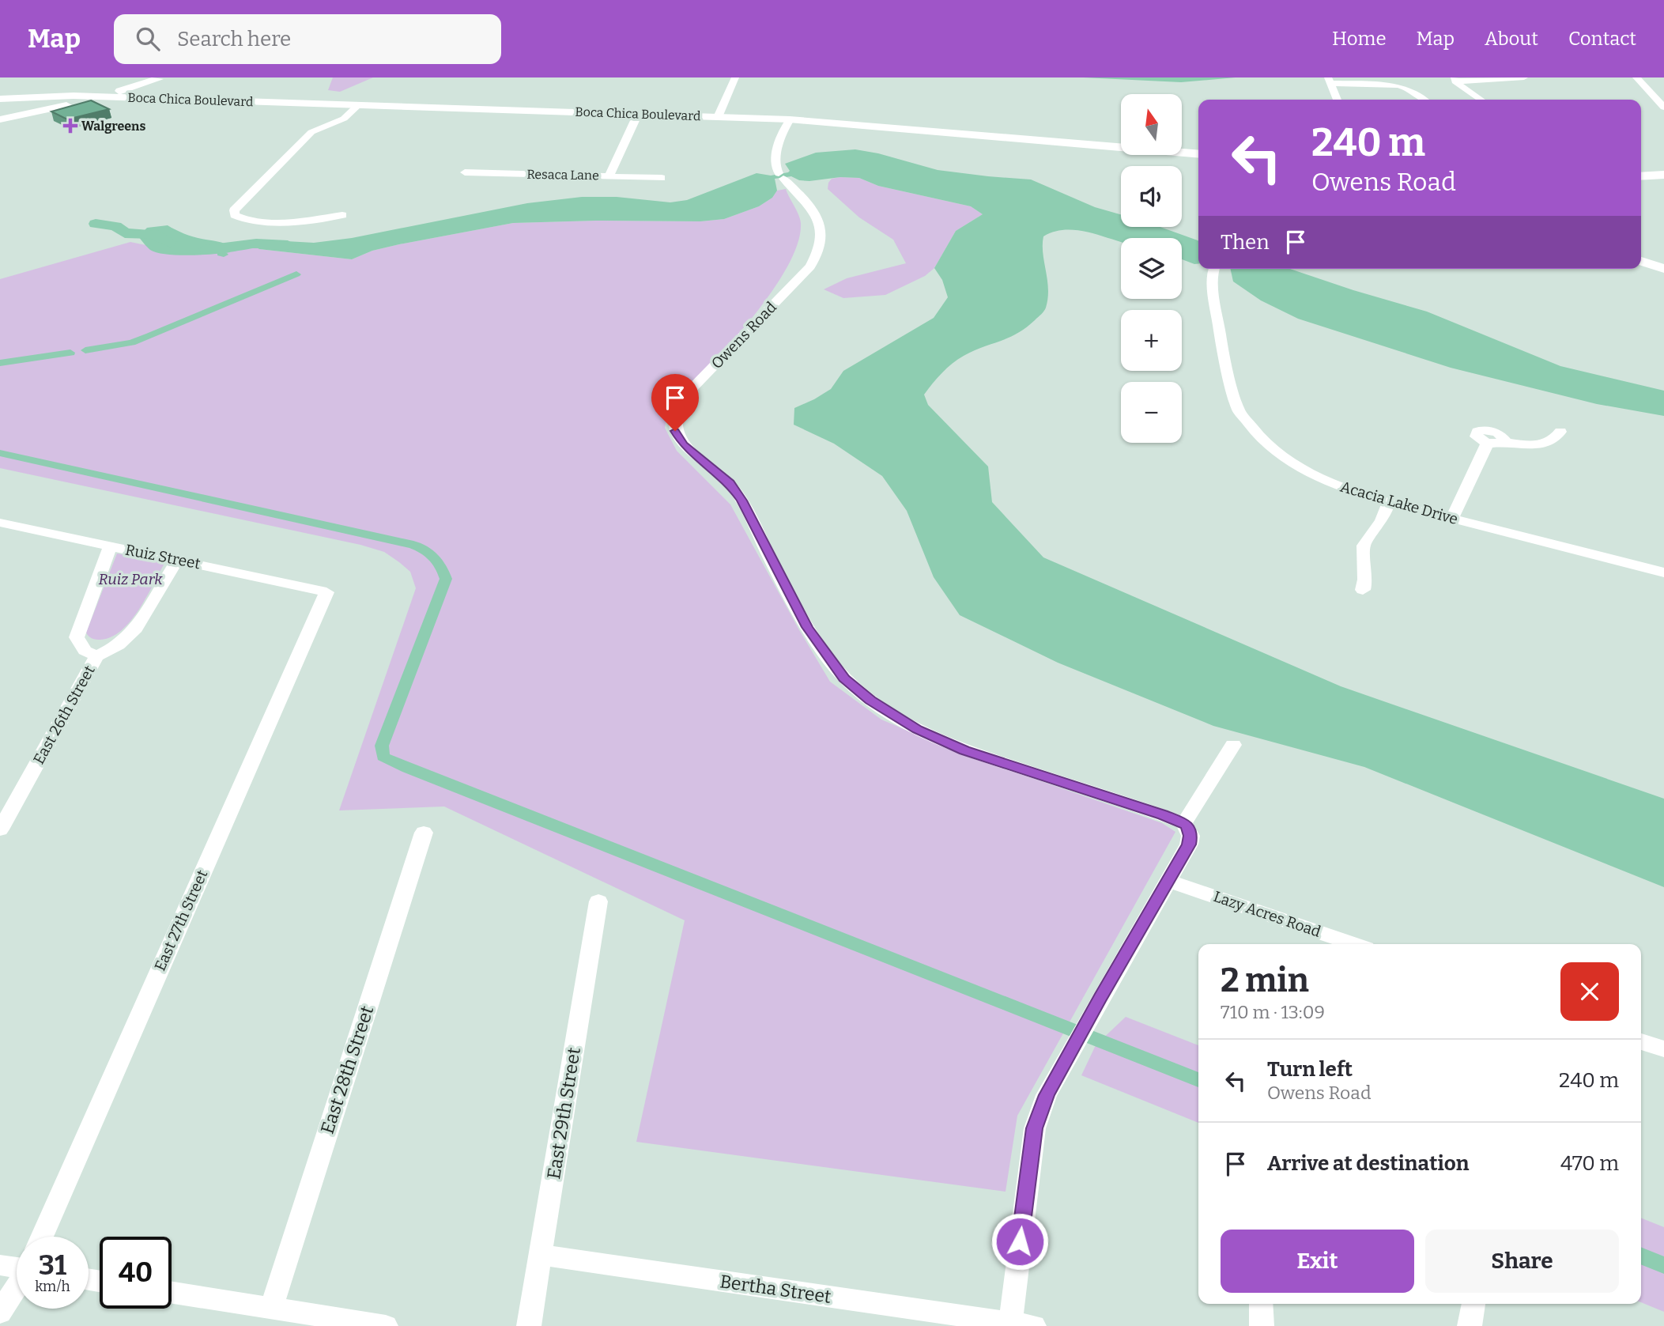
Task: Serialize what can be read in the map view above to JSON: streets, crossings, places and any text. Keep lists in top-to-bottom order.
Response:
{
  "streets": {
    "main road": ["Boca Chica Boulevard"],
    "street": [
      "Resaca Lane",
      "Owens Road",
      "Acacia Lake Drive",
      "Ruiz Street",
      "East 26th Street",
      "Lazy Acres Road",
      "East 27th Street",
      "East 28th Street",
      "East 29th Street",
      "Bertha Street"
    ]
  },
  "crossings": [
    ["Boca Chica Boulevard", "Owens Road"],
    ["Ruiz Street", "East 26th Street"],
    ["Ruiz Street", "East 27th Street"],
    ["East 29th Street", "Bertha Street"]
  ],
  "parks": ["Ruiz Park"],
  "places": {
    "health": ["Walgreens"]
  },
  "north": "top",
  "page": {
    "header": "Map",
    "search": "Search here",
    "nav": [
      "Home",
      "Map",
      "About",
      "Contact"
    ],
    "map_buttons": ["+", "−"],
    "turn": ["240 m", "Owens Road"],
    "then": "Then",
    "heading": ["2 min", "710 m · 13:09"],
    "list": [
      {
        "name": "Turn left",
        "note": "Owens Road",
        "value": "240 m"
      },
      {
        "name": "Arrive at destination",
        "value": "470 m"
      }
    ],
    "buttons": ["Exit", "Share"],
    "speed": "31 km/h",
    "limit": "40"
  }
}
